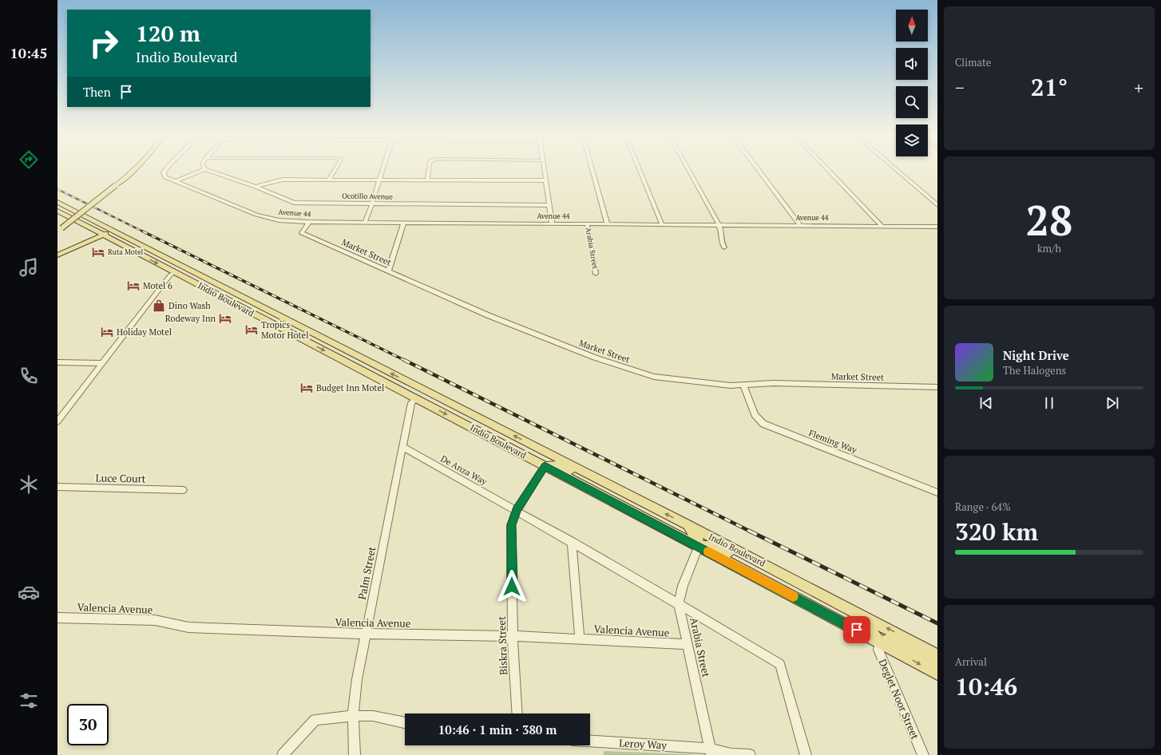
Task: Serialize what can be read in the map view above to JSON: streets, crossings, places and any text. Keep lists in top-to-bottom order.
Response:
{
  "streets": {
    "main road": ["Indio Boulevard"],
    "street": [
      "Ocotillo Avenue",
      "Avenue 44",
      "Arabia Street",
      "Market Street",
      "Fleming Way",
      "De Anza Way",
      "Luce Court",
      "Palm Street",
      "Valencia Avenue",
      "Biskra Street",
      "Deglet Noor Street",
      "Leroy Way"
    ]
  },
  "crossings": [
    ["Avenue 44", "Arabia Street"],
    ["Avenue 44", "Market Street"],
    ["Arabia Street", "Indio Boulevard"],
    ["Arabia Street", "De Anza Way"],
    ["Arabia Street", "Valencia Avenue"],
    ["Arabia Street", "Leroy Way"],
    ["Market Street", "Fleming Way"],
    ["Indio Boulevard", "Palm Street"],
    ["Indio Boulevard", "Biskra Street"],
    ["Indio Boulevard", "Deglet Noor Street"],
    ["De Anza Way", "Palm Street"],
    ["De Anza Way", "Biskra Street"],
    ["Palm Street", "Valencia Avenue"],
    ["Valencia Avenue", "Biskra Street"]
  ],
  "places": {
    "hotel": [
      "Ruta Motel",
      "Motel 6",
      "Rodeway Inn",
      "Tropics Motor Hotel",
      "Holiday Motel",
      "Budget Inn Motel"
    ],
    "shop": ["Dino Wash"]
  },
  "north": "top",
  "page": {
    "tabs": "10:45",
    "tile": [
      "Climate",
      ["28", "km/h"],
      ["Range · 64%", "320 km"],
      ["Arrival", "10:46"]
    ],
    "turn": ["120 m", "Indio Boulevard"],
    "heat": ["−", "21°", "+"],
    "then": "Then",
    "song": ["Night Drive", "The Halogens"],
    "limit": "30",
    "trip": "10:46 · 1 min · 380 m"
  }
}
